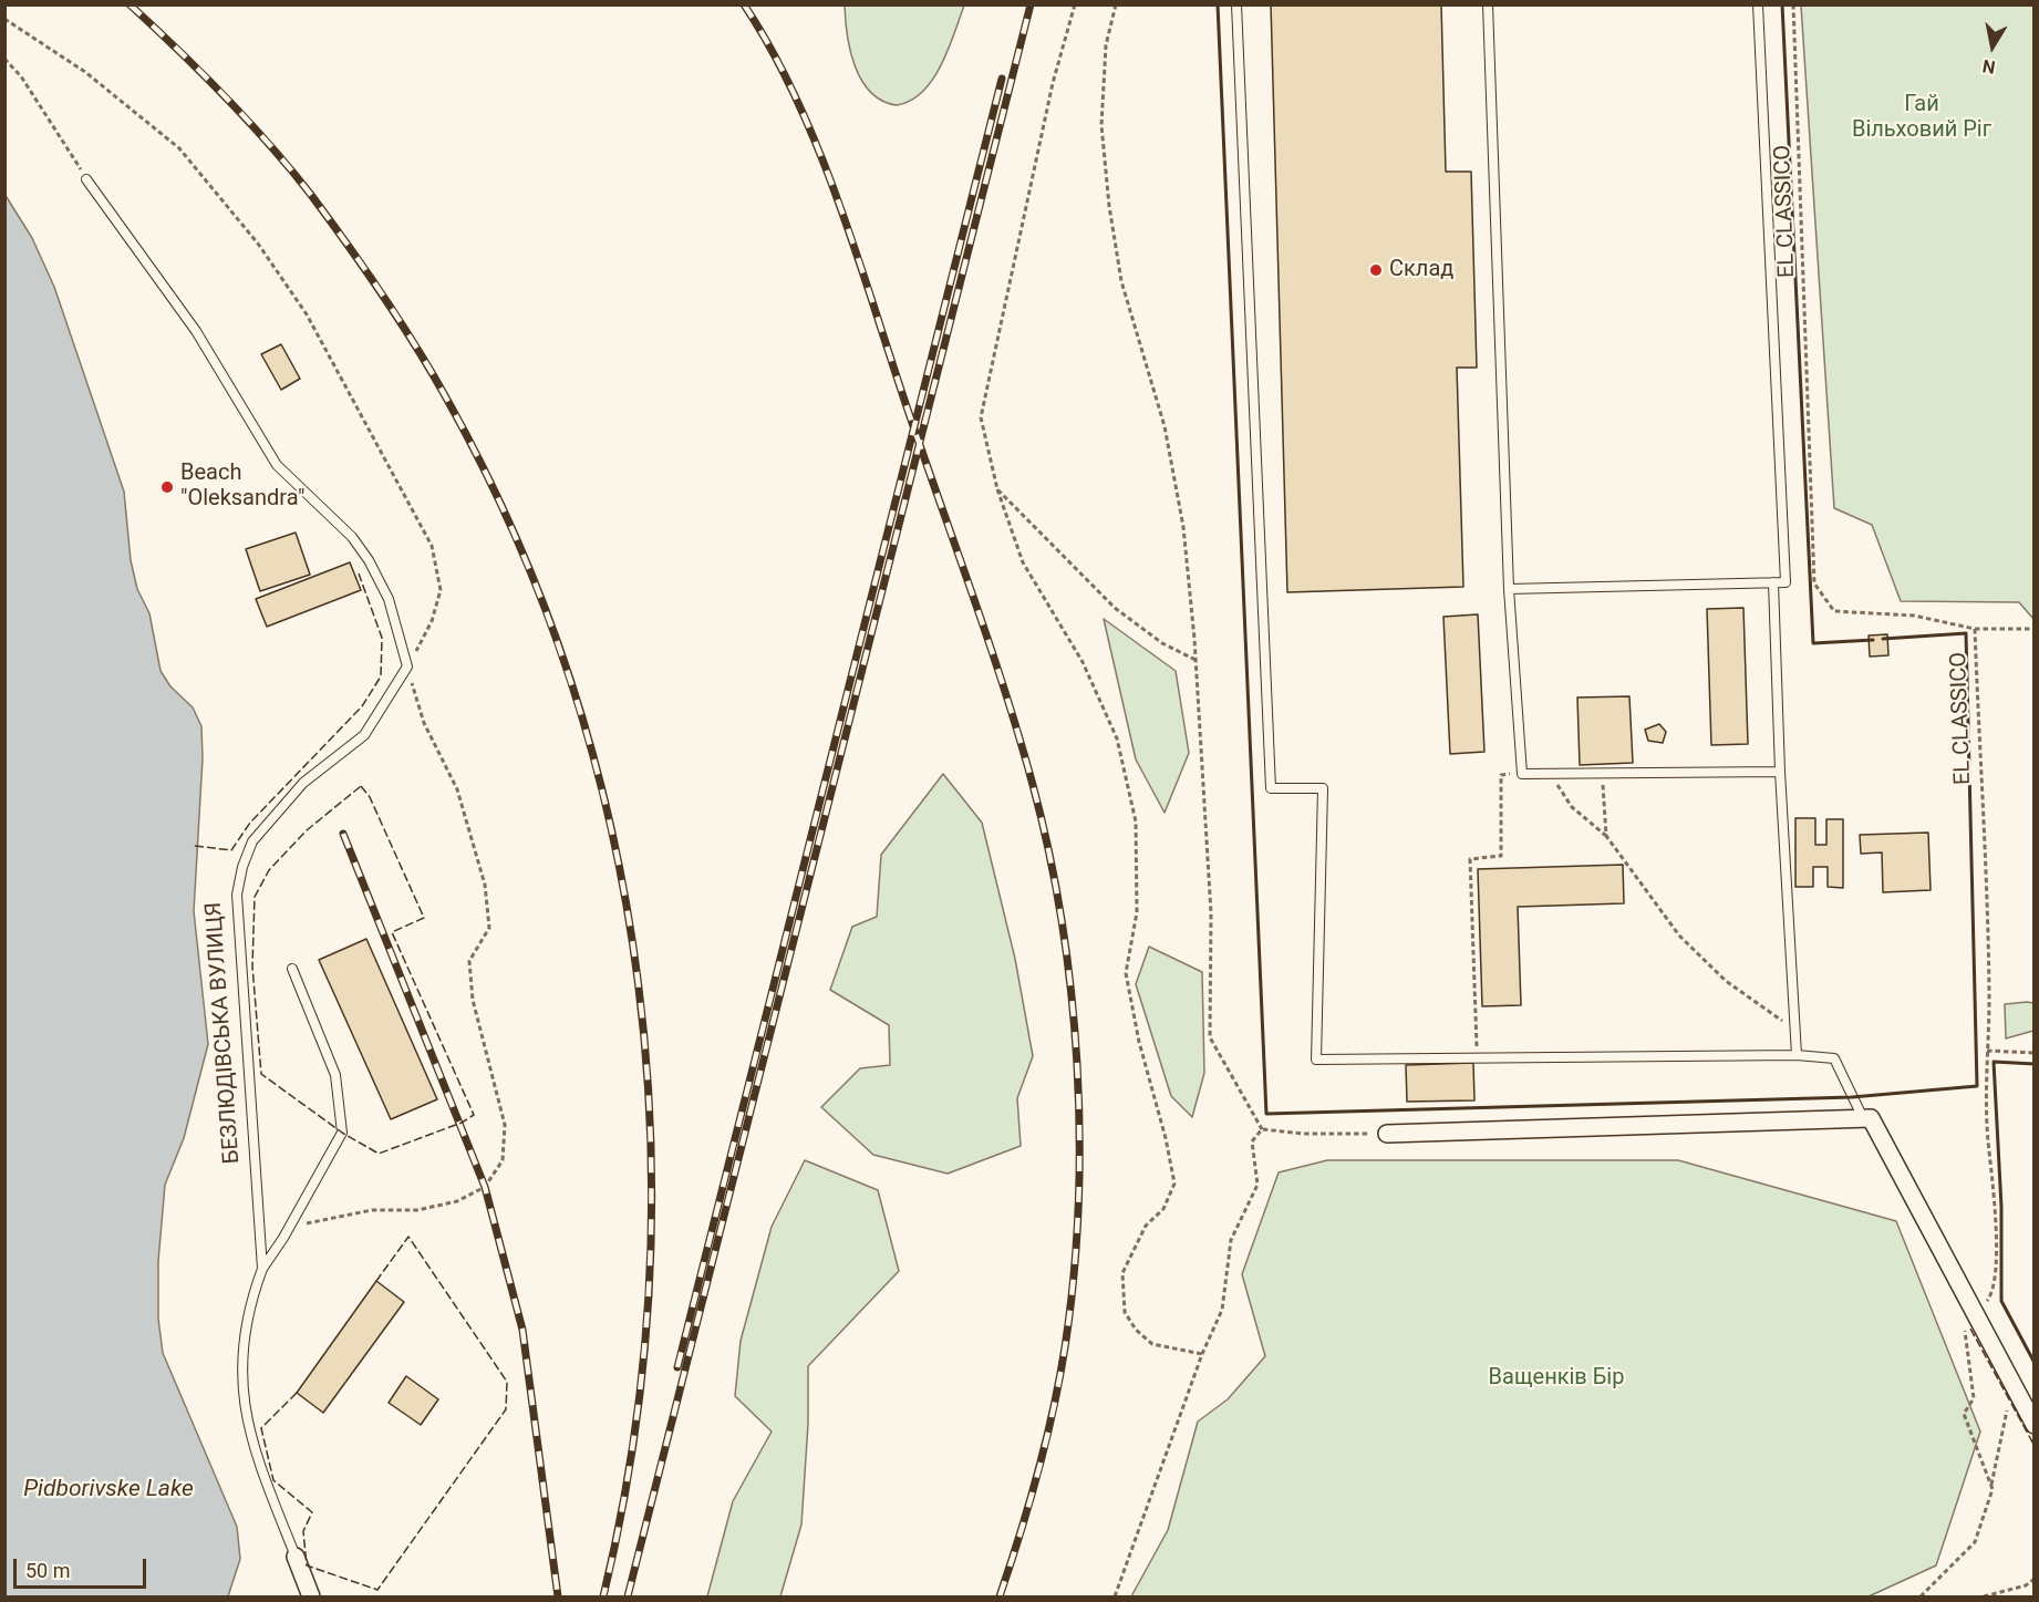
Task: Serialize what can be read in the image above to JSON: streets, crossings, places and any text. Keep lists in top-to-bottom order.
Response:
{
  "streets": {
    "street": ["БЕЗЛЮДІВСЬКА ВУЛИЦЯ"],
    "path": ["EL CLASSICO"]
  },
  "water": ["Pidborivske Lake"],
  "parks": ["Гай Вільховий Ріг", "Ващенків Бір"],
  "places": ["Склад", "Beach \"Oleksandra\""],
  "scale_bar": "50 m",
  "north": "bottom"
}
